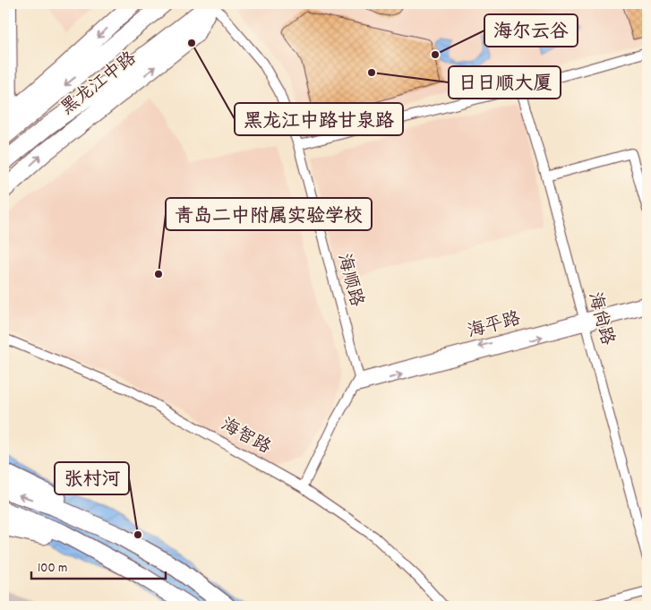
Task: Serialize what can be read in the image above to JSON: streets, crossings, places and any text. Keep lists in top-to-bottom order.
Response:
{
  "streets": {
    "highway": ["黑龙江中路"],
    "street": [
      "海顺路",
      "海尚路",
      "海平路",
      "海智路"
    ]
  },
  "crossings": [
    ["黑龙江中路", "海顺路"],
    ["海顺路", "海平路"],
    ["海尚路", "海平路"]
  ],
  "places": [
    "黑龙江中路甘泉路",
    "海尔云谷",
    "日日顺大厦",
    "青岛二中附属实验学校",
    "张村河"
  ],
  "scale_bar": "100 m"
}
